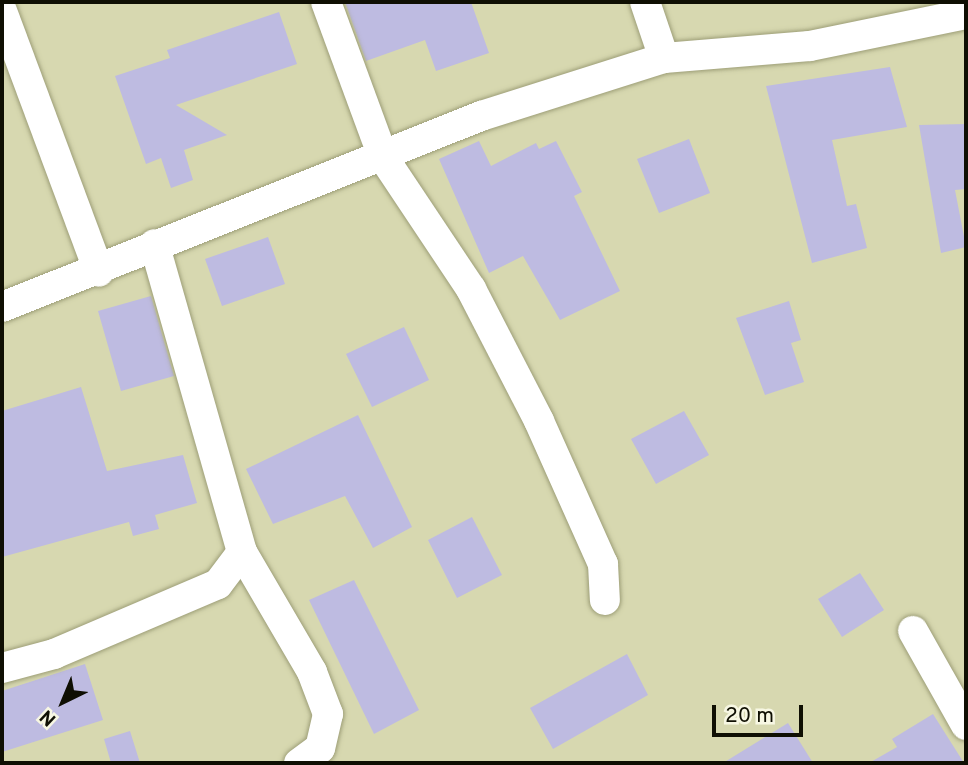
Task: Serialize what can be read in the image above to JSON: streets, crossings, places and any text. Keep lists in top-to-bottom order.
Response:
{
  "scale_bar": "20 m",
  "north": "bottom left"
}
